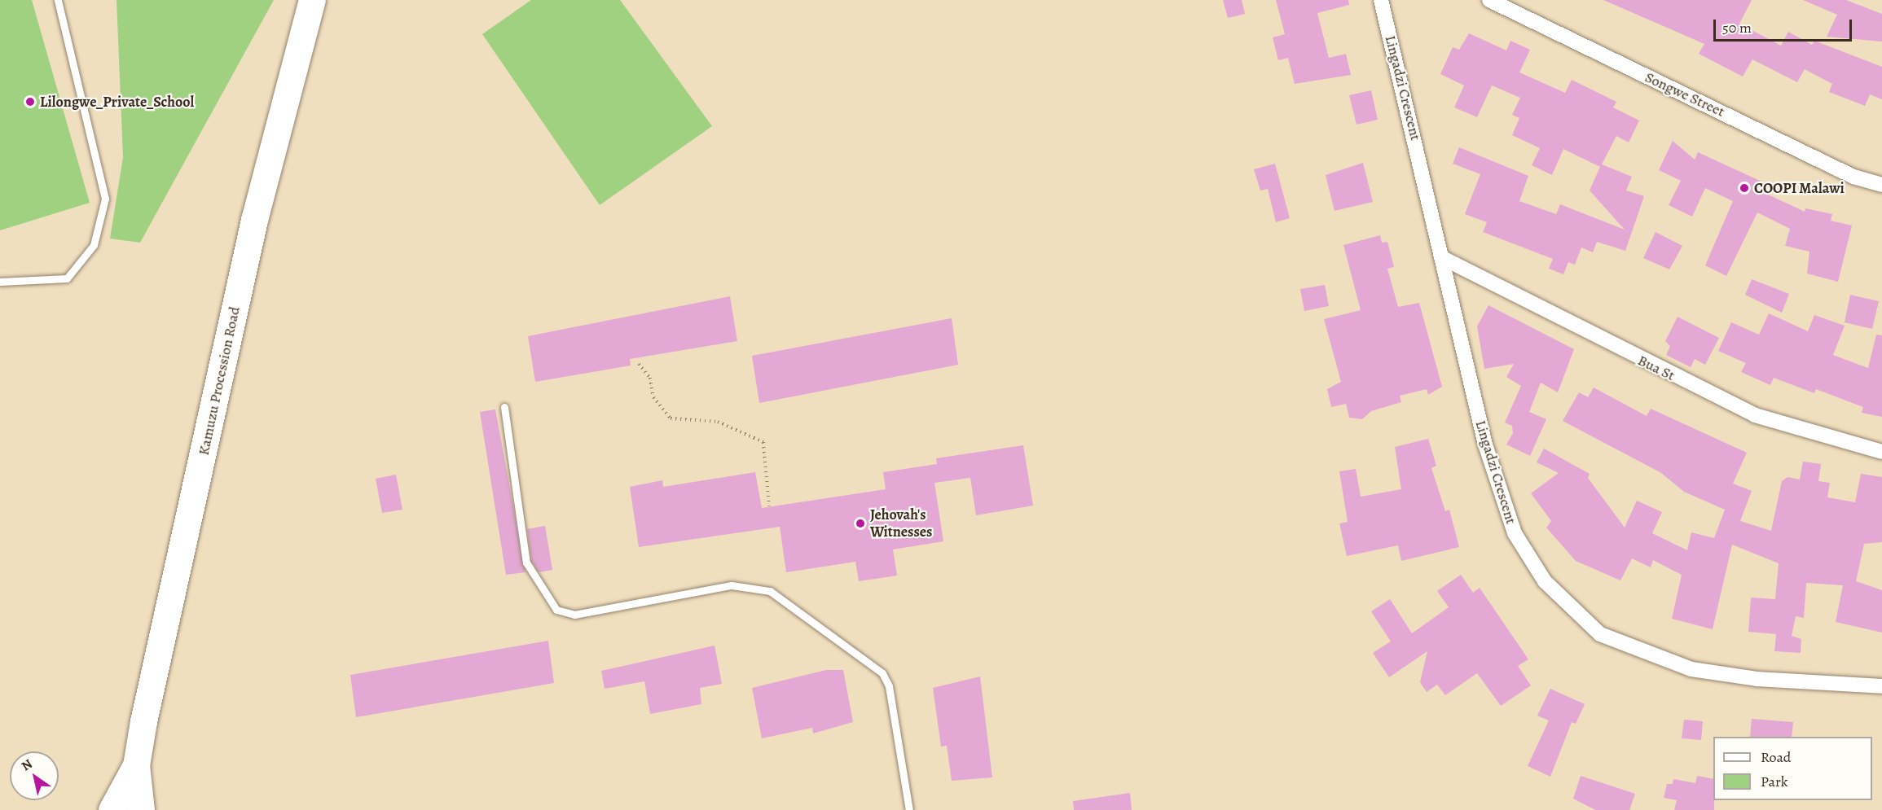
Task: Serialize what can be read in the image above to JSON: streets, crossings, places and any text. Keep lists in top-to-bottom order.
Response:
{
  "streets": {
    "highway": ["Kamuzu Procession Road"],
    "street": ["Lingadzi Crescent", "Songwe Street", "Bua St"]
  },
  "crossings": [
    ["Lingadzi Crescent", "Bua St"]
  ],
  "places": ["Lilongwe_Private_School", "COOPI Malawi", "Jehovah's Witnesses"],
  "legend": ["Road", "Park"],
  "scale_bar": "50 m",
  "north": "top left"
}
